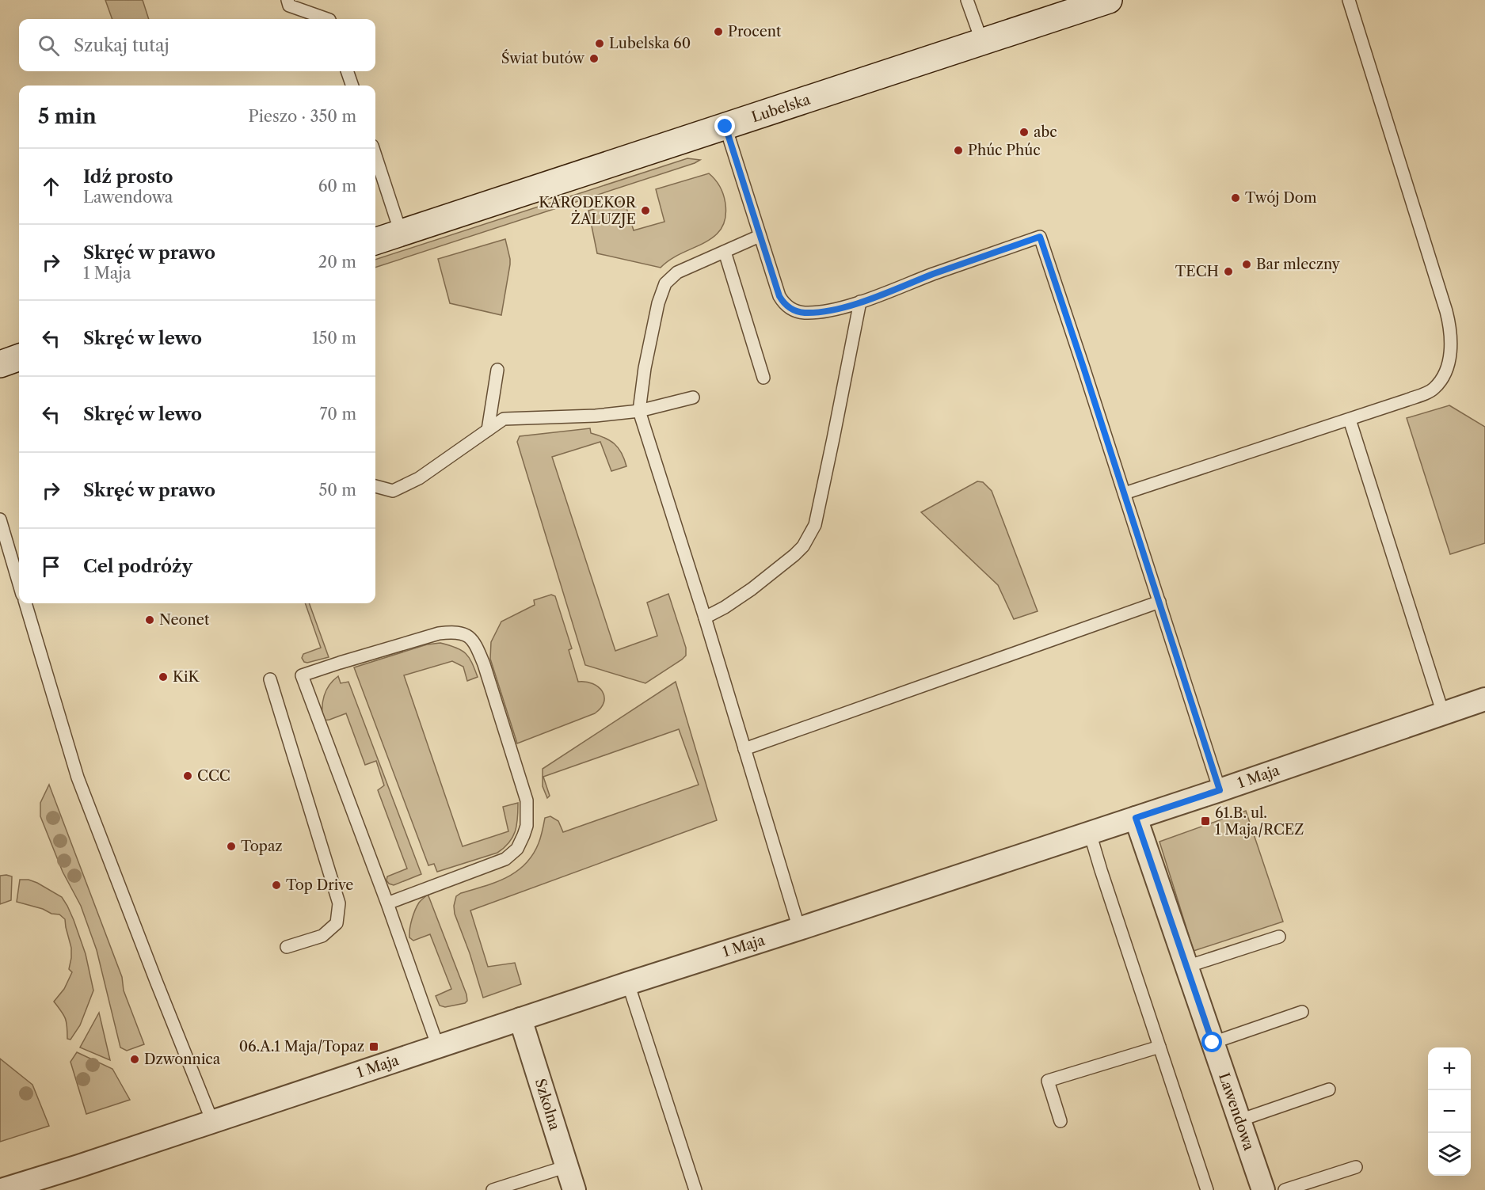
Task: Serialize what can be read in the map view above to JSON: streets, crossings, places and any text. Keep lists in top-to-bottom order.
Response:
{
  "streets": {
    "main road": ["Lubelska"],
    "street": ["1 Maja", "Szkolna", "Lawendowa"]
  },
  "crossings": [
    ["1 Maja", "Szkolna"],
    ["1 Maja", "Lawendowa"]
  ],
  "places": {
    "other": [
      "Procent",
      "Lubelska 60",
      "Świat butów",
      "abc",
      "Phúc Phúc",
      "Twój Dom",
      "KARODEKOR ŻALUZJE",
      "Bar mleczny",
      "TECH",
      "Neonet",
      "KiK",
      "CCC",
      "Topaz",
      "Top Drive",
      "Dzwonnica"
    ],
    "transit": ["61.B. ul. 1 Maja/RCEZ", "06.A.1 Maja/Topaz"]
  },
  "page": {
    "search": "Szukaj tutaj",
    "heading": ["5 min", "Pieszo · 350 m"],
    "list": [
      ["Idź prosto", "Lawendowa", "60 m"],
      ["Skręć w prawo", "1 Maja", "20 m"],
      ["Skręć w lewo", "150 m"],
      ["Skręć w lewo", "70 m"],
      ["Skręć w prawo", "50 m"],
      "Cel podróży"
    ],
    "map_buttons": ["+", "−"]
  }
}
